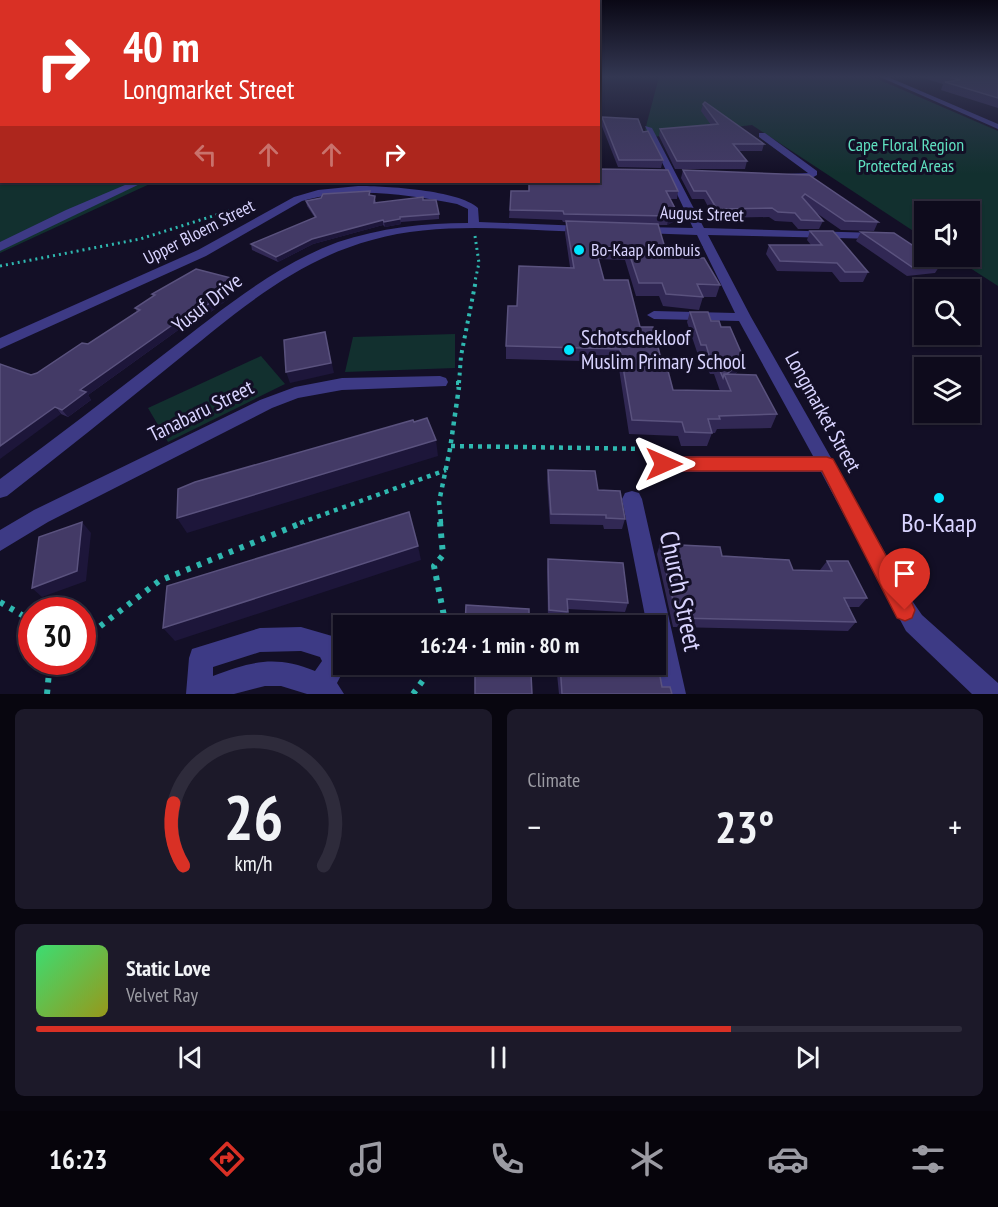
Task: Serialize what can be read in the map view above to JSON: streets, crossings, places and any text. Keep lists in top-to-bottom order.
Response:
{
  "streets": {
    "street": [
      "August Street",
      "Upper Bloem Street",
      "Yusuf Drive",
      "Tanabaru Street",
      "Longmarket Street",
      "Church Street"
    ]
  },
  "crossings": [
    ["August Street", "Longmarket Street"],
    ["Upper Bloem Street", "Yusuf Drive"]
  ],
  "parks": ["Cape Floral Region Protected Areas"],
  "places": ["Bo-Kaap Kombuis", "Schotschekloof Muslim Primary School", "Bo-Kaap"],
  "page": {
    "turn": ["40 m", "Longmarket Street"],
    "limit": "30",
    "trip": "16:24 · 1 min · 80 m",
    "tile": "Climate",
    "heat": ["−", "23°", "+"],
    "song": ["Static Love", "Velvet Ray"],
    "tabs": "16:23",
    "gauge": ["26", "km/h"]
  }
}
